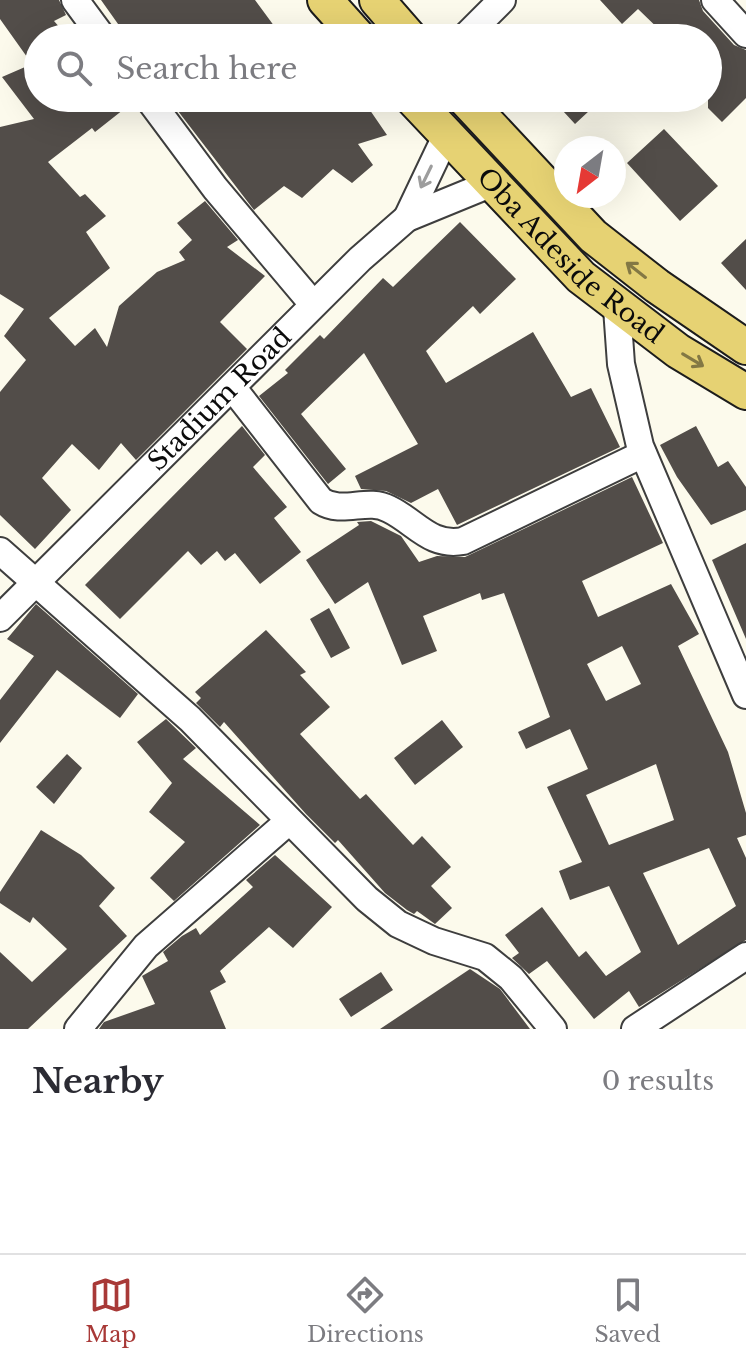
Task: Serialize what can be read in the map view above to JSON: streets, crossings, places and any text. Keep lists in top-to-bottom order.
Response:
{
  "streets": {
    "main road": ["Oba Adeside Road"],
    "street": ["Stadium Road"]
  },
  "north": "bottom left",
  "page": {
    "search": "Search here",
    "heading": ["Nearby", "0 results"],
    "nav": ["Map", "Directions", "Saved"]
  }
}
